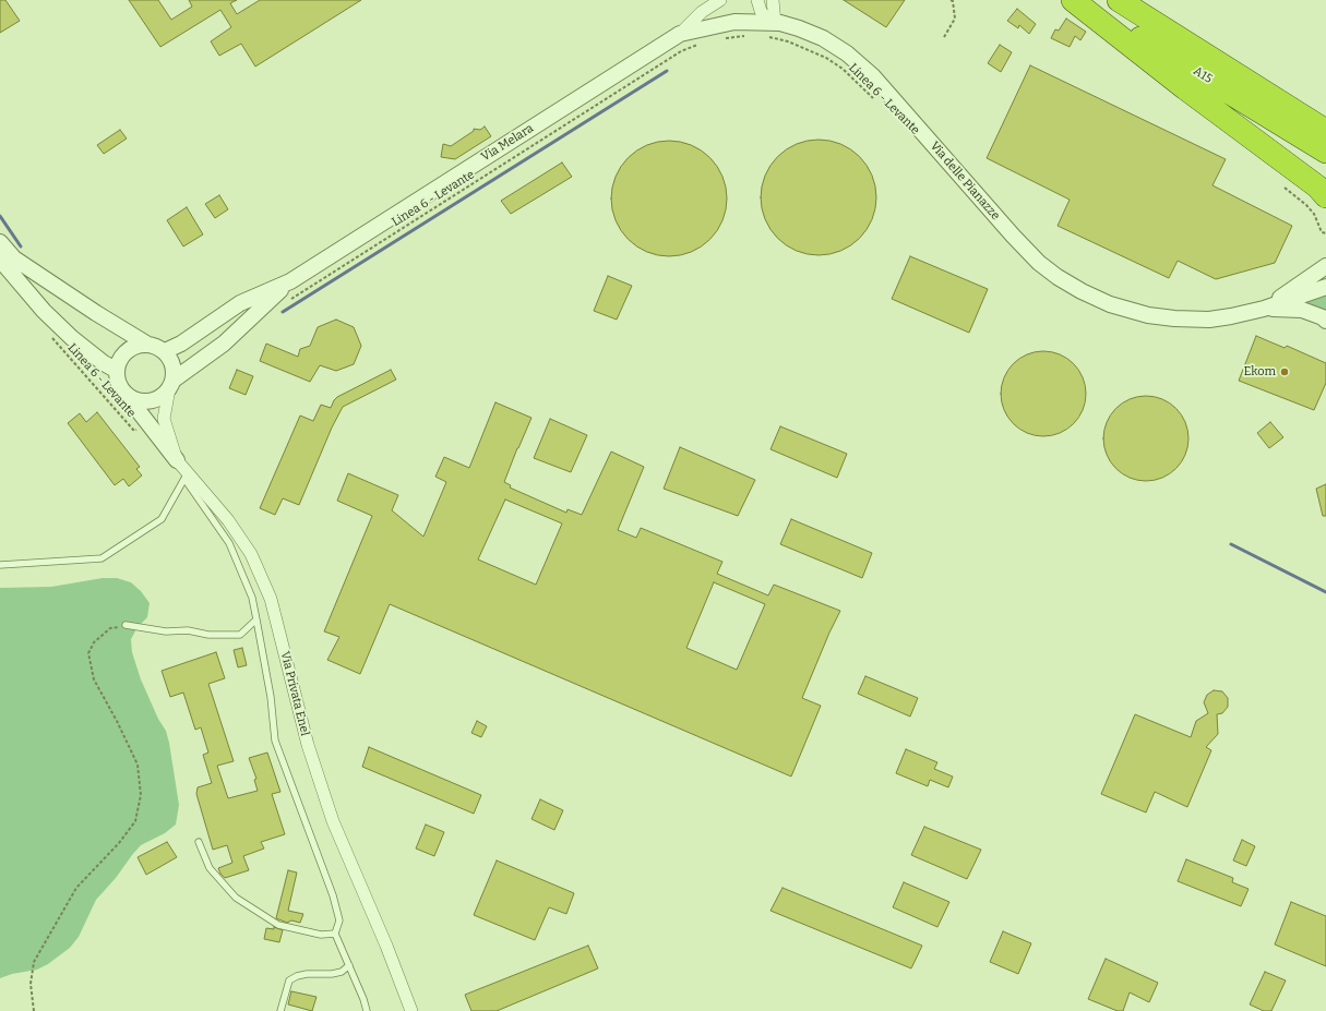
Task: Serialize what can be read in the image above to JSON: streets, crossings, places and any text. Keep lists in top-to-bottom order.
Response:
{
  "streets": {
    "highway": ["A15"],
    "street": ["Via Melara", "Via delle Pianazze", "Via Privata Enel"],
    "path": ["Linea 6 - Levante"]
  },
  "crossings": [
    ["Linea 6 - Levante", "Via delle Pianazze"],
    ["Via Melara", "Via delle Pianazze"]
  ],
  "places": ["Ekom"]
}
